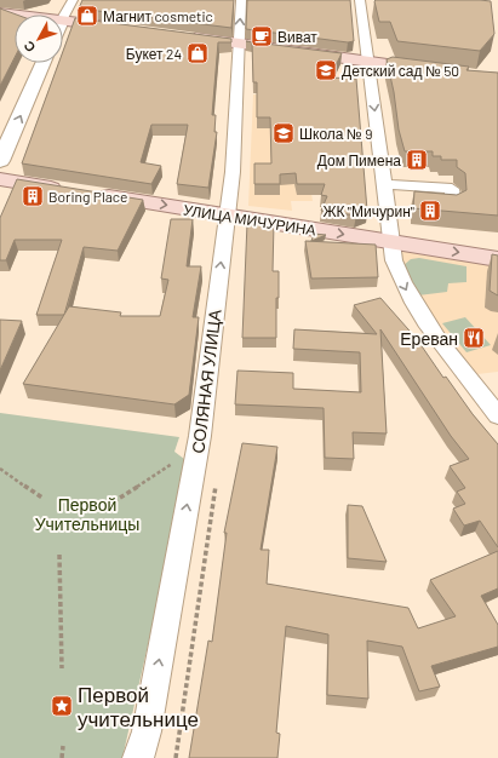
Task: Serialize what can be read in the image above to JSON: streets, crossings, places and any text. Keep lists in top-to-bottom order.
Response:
{
  "streets": {
    "main road": ["УЛИЦА МИЧУРИНА"],
    "street": ["СОЛЯНАЯ УЛИЦА"]
  },
  "crossings": [
    ["УЛИЦА МИЧУРИНА", "СОЛЯНАЯ УЛИЦА"]
  ],
  "one_way": ["СОЛЯНАЯ УЛИЦА"],
  "parks": ["Первой Учительницы"],
  "places": {
    "shop": ["Магнит cosmetic", "Букет 24"],
    "cafe": ["Виват"],
    "school or university": ["Детский сад № 50", "Школа № 9"],
    "building": ["Дом Пимена", "Boring Place", "ЖК \"Мичурин\""],
    "restaurant": ["Ереван"],
    "place": ["Первой учительнице"]
  },
  "north": "bottom left"
}
